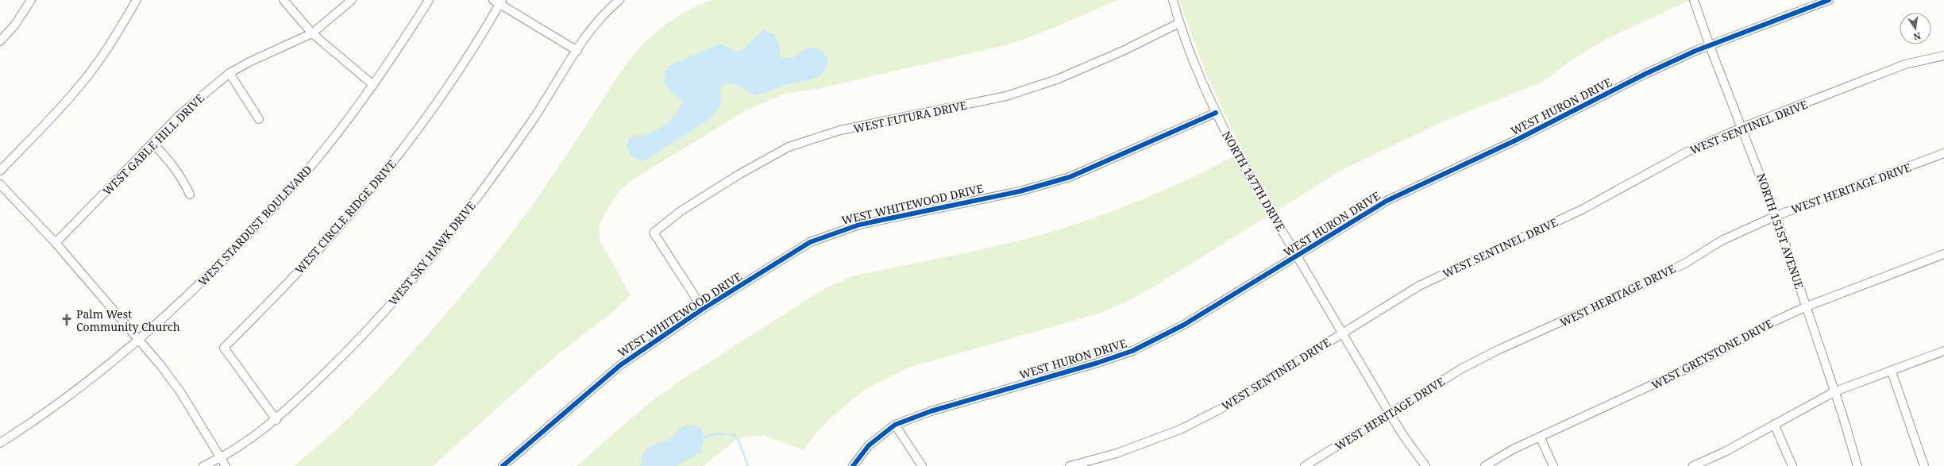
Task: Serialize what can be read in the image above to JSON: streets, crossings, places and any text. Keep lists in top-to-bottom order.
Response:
{
  "streets": {
    "street": [
      "WEST HURON DRIVE",
      "WEST FUTURA DRIVE",
      "WEST SENTINEL DRIVE",
      "WEST GABLE HILL DRIVE",
      "NORTH 147TH DRIVE",
      "WEST HERITAGE DRIVE",
      "WEST WHITEWOOD DRIVE",
      "WEST CIRCLE RIDGE DRIVE",
      "WEST STARDUST BOULEVARD",
      "NORTH 151ST AVENUE",
      "WEST SKY HAWK DRIVE",
      "WEST GREYSTONE DRIVE"
    ]
  },
  "crossings": [
    ["WEST HURON DRIVE", "NORTH 147TH DRIVE"],
    ["WEST HURON DRIVE", "NORTH 151ST AVENUE"],
    ["WEST FUTURA DRIVE", "NORTH 147TH DRIVE"],
    ["WEST FUTURA DRIVE", "WEST WHITEWOOD DRIVE"],
    ["WEST SENTINEL DRIVE", "NORTH 147TH DRIVE"],
    ["WEST SENTINEL DRIVE", "NORTH 151ST AVENUE"],
    ["NORTH 147TH DRIVE", "WEST HERITAGE DRIVE"],
    ["NORTH 147TH DRIVE", "WEST WHITEWOOD DRIVE"],
    ["WEST HERITAGE DRIVE", "NORTH 151ST AVENUE"],
    ["WEST CIRCLE RIDGE DRIVE", "WEST SKY HAWK DRIVE"],
    ["NORTH 151ST AVENUE", "WEST GREYSTONE DRIVE"]
  ],
  "places": {
    "church": ["Palm West Community Church"]
  },
  "north": "bottom"
}
